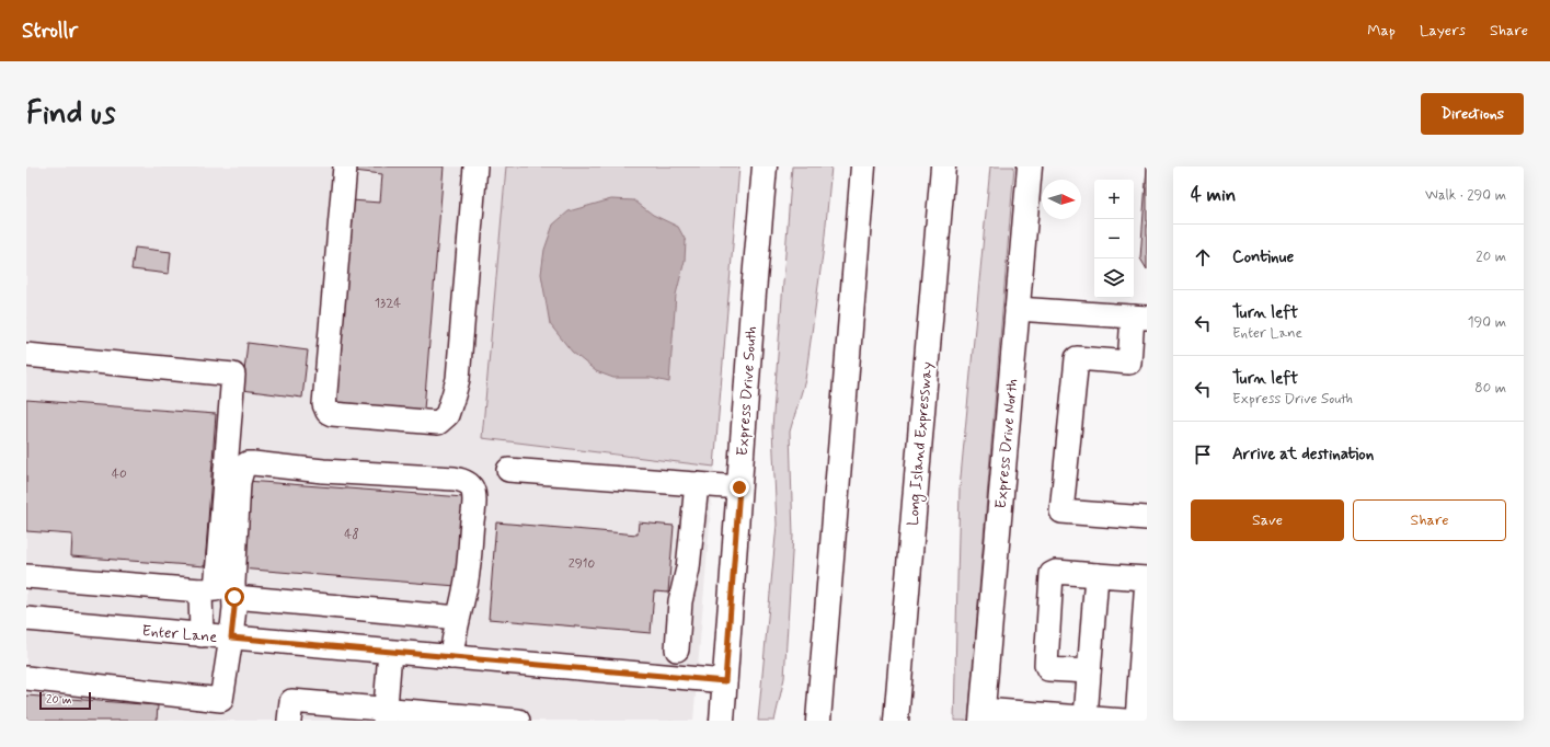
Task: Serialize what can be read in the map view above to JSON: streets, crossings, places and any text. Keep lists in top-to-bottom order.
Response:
{
  "streets": {
    "main road": ["Express Drive South", "Long Island Expressway", "Express Drive North"],
    "street": ["Enter Lane"]
  },
  "crossings": [
    ["Express Drive South", "Enter Lane"]
  ],
  "house_numbers": [
    "1324",
    "40",
    "48",
    "2910"
  ],
  "scale_bar": "20 m",
  "north": "right",
  "page": {
    "header": "Strollr",
    "nav": ["Map", "Layers", "Share"],
    "buttons": [
      "Directions",
      ["Save", "Share"]
    ],
    "title": "Find us",
    "heading": ["4 min", "Walk · 290 m"],
    "map_buttons": ["+", "−"],
    "list": [
      ["Continue", "20 m"],
      ["Turn left", "Enter Lane", "190 m"],
      ["Turn left", "Express Drive South", "80 m"],
      "Arrive at destination"
    ],
    "scale": "20 m"
  }
}
